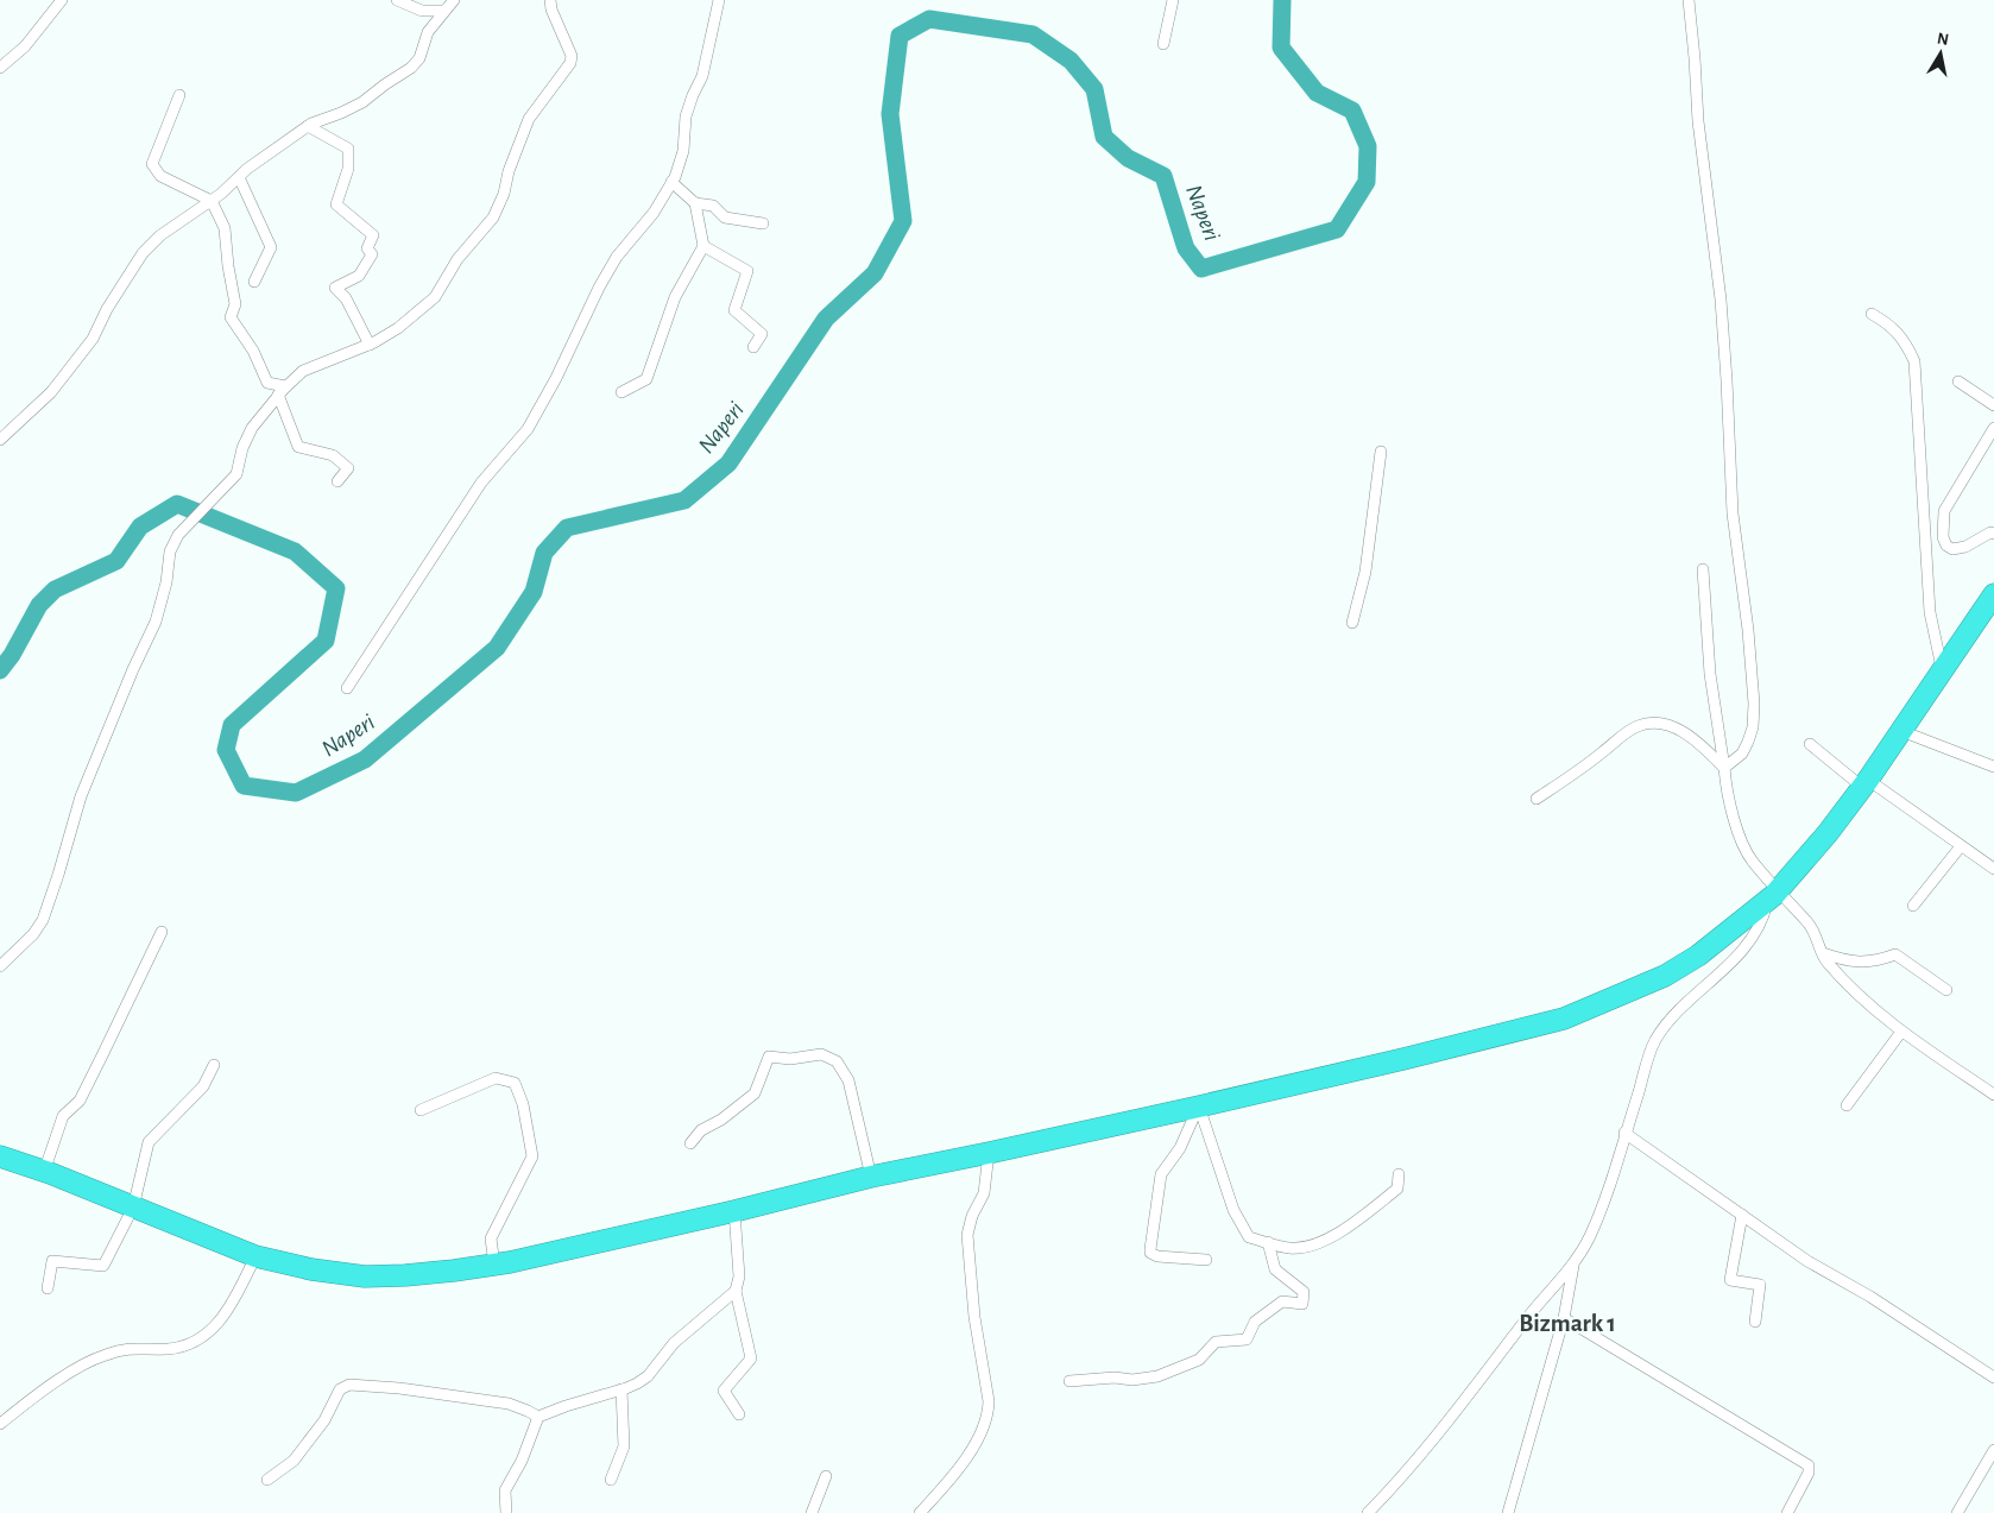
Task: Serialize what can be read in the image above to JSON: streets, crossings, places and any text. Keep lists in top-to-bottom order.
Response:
{
  "districts": ["Bizmark 1"],
  "water": ["Naperi"],
  "north": "top"
}
